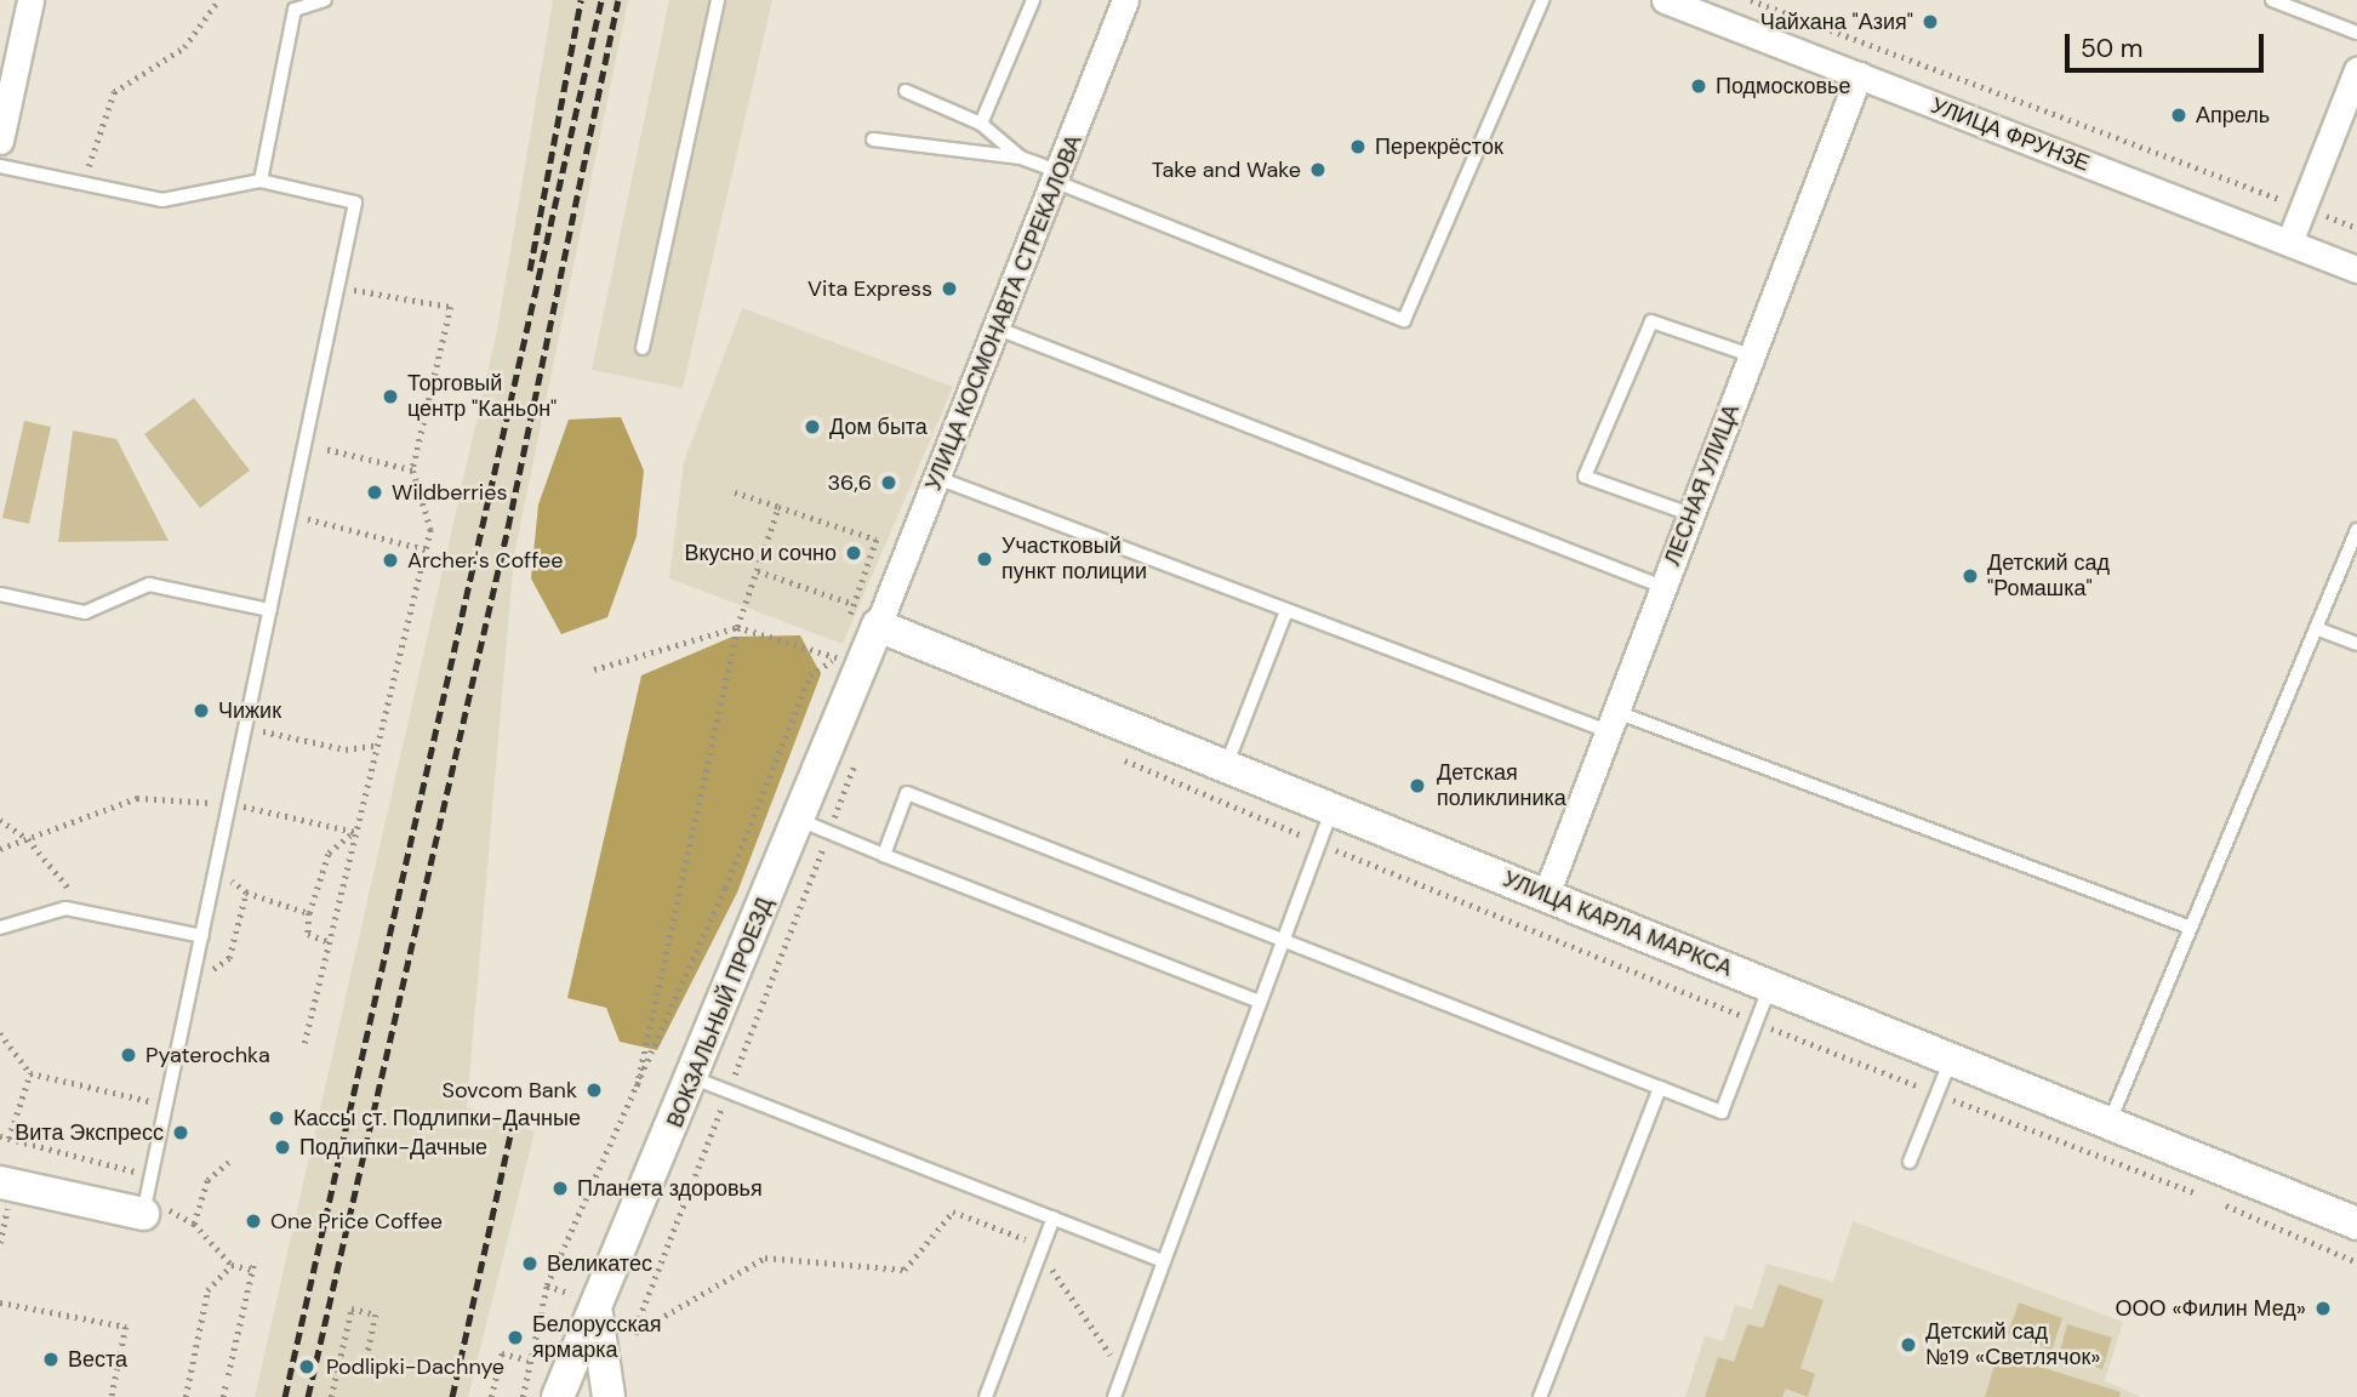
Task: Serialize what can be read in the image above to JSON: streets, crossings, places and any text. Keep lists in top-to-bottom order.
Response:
{
  "streets": {
    "street": [
      "УЛИЦА ФРУНЗЕ",
      "УЛИЦА КОСМОНАВТА СТРЕКАЛОВА",
      "ЛЕСНАЯ УЛИЦА",
      "УЛИЦА КАРЛА МАРКСА",
      "ВОКЗАЛЬНЫЙ ПРОЕЗД"
    ]
  },
  "crossings": [
    ["УЛИЦА ФРУНЗЕ", "ЛЕСНАЯ УЛИЦА"],
    ["УЛИЦА КОСМОНАВТА СТРЕКАЛОВА", "УЛИЦА КАРЛА МАРКСА"],
    ["УЛИЦА КОСМОНАВТА СТРЕКАЛОВА", "ВОКЗАЛЬНЫЙ ПРОЕЗД"],
    ["ЛЕСНАЯ УЛИЦА", "УЛИЦА КАРЛА МАРКСА"],
    ["УЛИЦА КАРЛА МАРКСА", "ВОКЗАЛЬНЫЙ ПРОЕЗД"]
  ],
  "places": [
    "Чайхана \"Азия\"",
    "Подмосковье",
    "Апрель",
    "Перекрёсток",
    "Take and Wake",
    "Vita Express",
    "Торговый центр \"Каньон\"",
    "Дом быта",
    "36,6",
    "Wildberries",
    "Вкусно и сочно",
    "Участковый пункт полиции",
    "Archer's Coffee",
    "Детский сад \"Ромашка\"",
    "Чижик",
    "Детская поликлиника",
    "Pyaterochka",
    "Sovcom Bank",
    "Кассы ст. Подлипки-Дачные",
    "Вита Экспресс",
    "Подлипки-Дачные",
    "Планета здоровья",
    "One Price Coffee",
    "Великатес",
    "ООО «Филин Мед»",
    "Белорусская ярмарка",
    "Детский сад №19 «Светлячок»",
    "Веста",
    "Podlipki-Dachnye"
  ],
  "scale_bar": "50 m"
}
